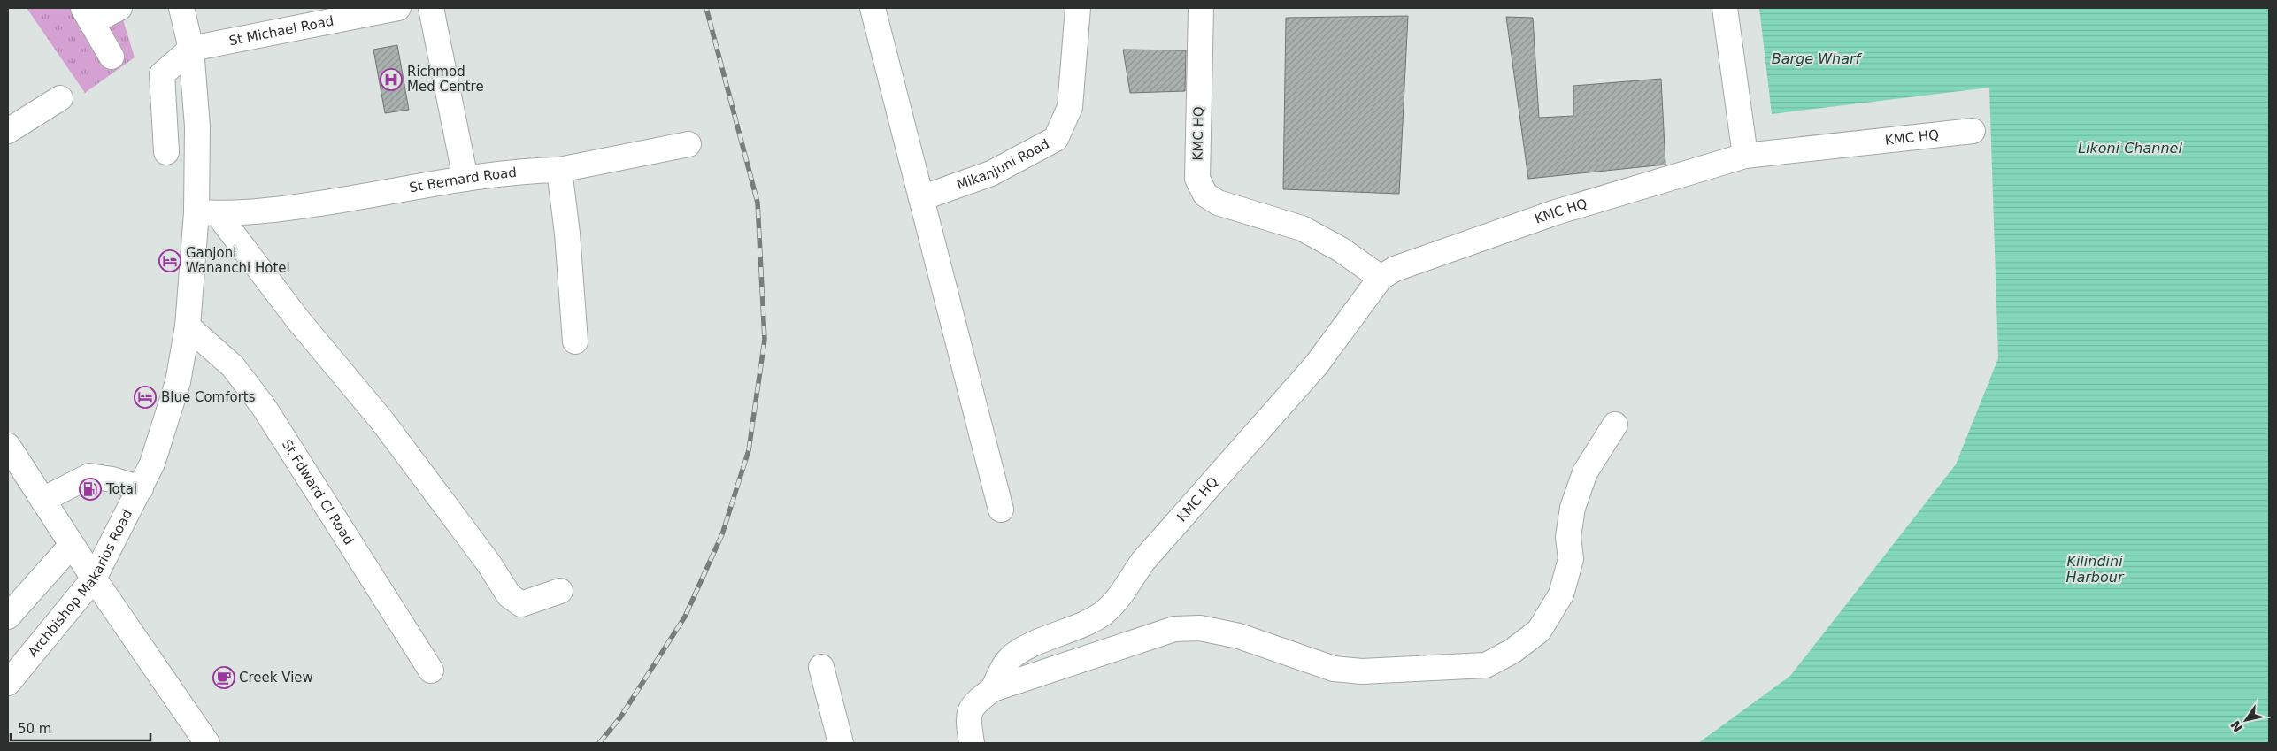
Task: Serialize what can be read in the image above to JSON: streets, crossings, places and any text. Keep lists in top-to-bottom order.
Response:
{
  "streets": {
    "street": [
      "St Michael Road",
      "KMC HQ",
      "Mikanjuni Road",
      "St Bernard Road",
      "St Fdward Cl Road",
      "Archbishop Makarios Road"
    ]
  },
  "crossings": [
    ["St Michael Road", "Archbishop Makarios Road"],
    ["St Bernard Road", "Archbishop Makarios Road"],
    ["St Fdward Cl Road", "Archbishop Makarios Road"]
  ],
  "water": ["Barge Wharf", "Likoni Channel", "Kilindini Harbour"],
  "places": {
    "hospital": ["Richmod Med Centre"],
    "hotel": ["Ganjoni Wananchi Hotel", "Blue Comforts"],
    "fuel station": ["Total"],
    "cafe": ["Creek View"]
  },
  "scale_bar": "50 m",
  "north": "bottom left"
}
